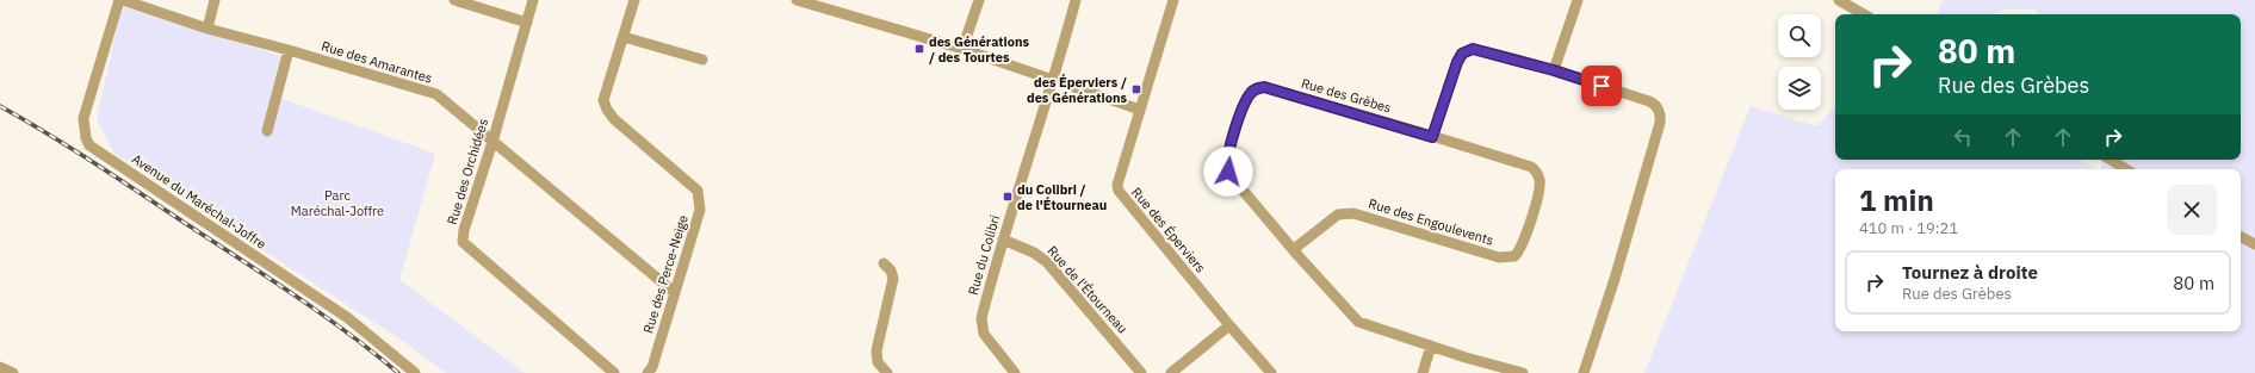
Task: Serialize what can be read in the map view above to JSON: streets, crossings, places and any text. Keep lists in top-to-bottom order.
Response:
{
  "streets": {
    "street": [
      "Rue des Amarantes",
      "Rue des Grèbes",
      "Rue des Orchidées",
      "Avenue du Maréchal-Joffre",
      "Rue des Engoulevents",
      "Rue des Éperviers",
      "Rue du Colibri",
      "Rue des Perce-Neige",
      "Rue de l'Étourneau"
    ]
  },
  "crossings": [
    ["Rue des Amarantes", "Rue des Orchidées"],
    ["Rue des Amarantes", "Avenue du Maréchal-Joffre"],
    ["Rue des Amarantes", "Rue des Perce-Neige"],
    ["Rue des Grèbes", "Rue des Engoulevents"],
    ["Rue du Colibri", "Rue de l'Étourneau"]
  ],
  "parks": ["Parc Maréchal-Joffre"],
  "places": {
    "transit": ["des Générations / des Tourtes", "des Éperviers / des Générations", "du Colibri / de l'Étourneau"]
  },
  "page": {
    "turn": ["80 m", "Rue des Grèbes"],
    "heading": ["1 min", "410 m · 19:21"],
    "list": [
      {
        "name": "Tournez à droite",
        "note": "Rue des Grèbes",
        "value": "80 m"
      }
    ]
  }
}
